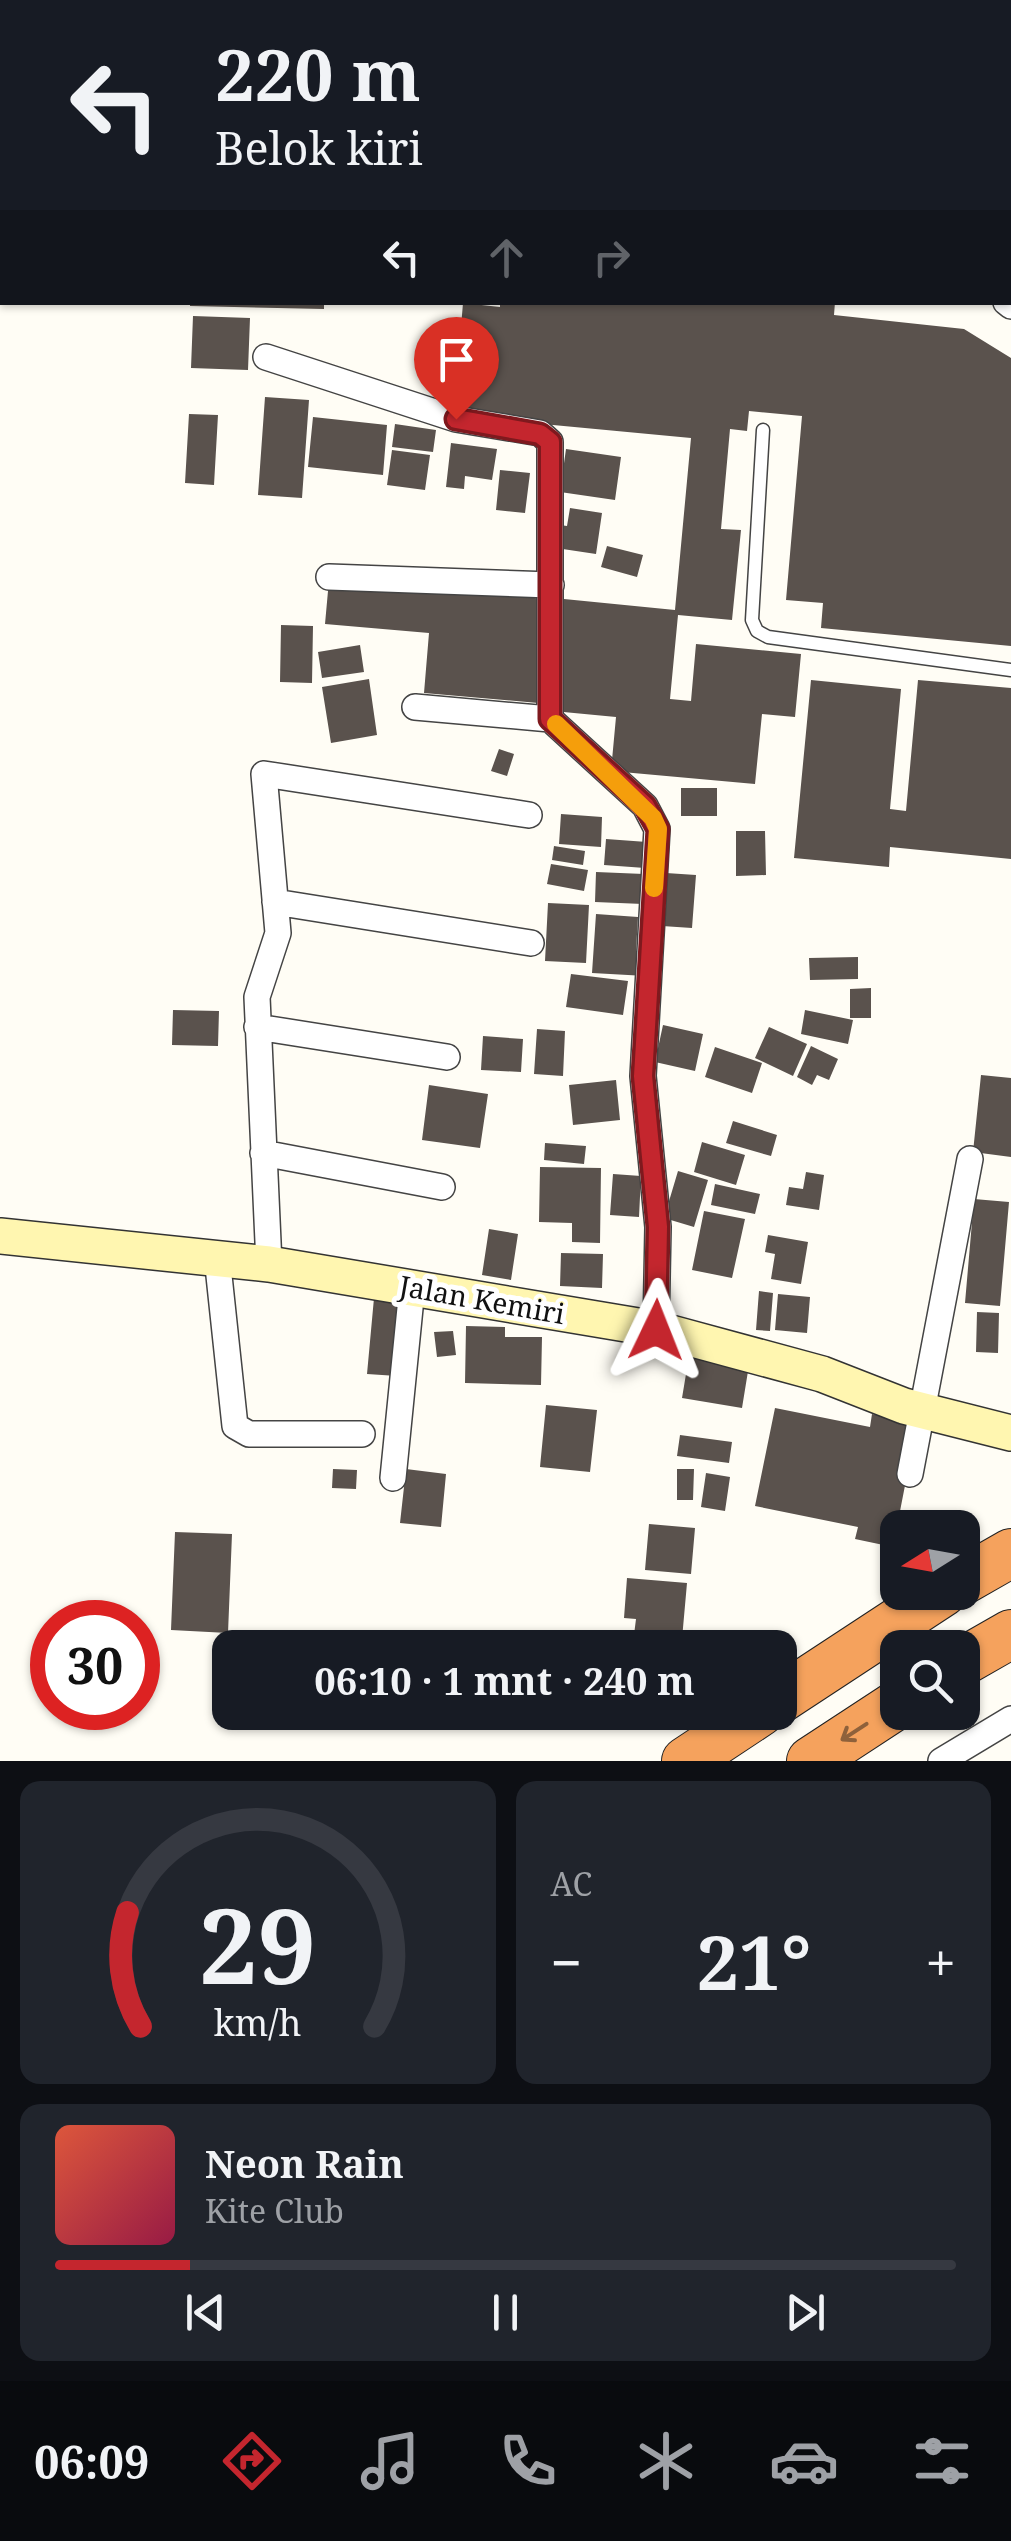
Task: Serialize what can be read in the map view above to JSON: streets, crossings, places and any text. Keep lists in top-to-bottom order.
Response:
{
  "streets": {
    "street": ["Jalan Kemiri"]
  },
  "north": "left",
  "page": {
    "turn": ["220 m", "Belok kiri"],
    "limit": "30",
    "trip": "06:10 · 1 mnt · 240 m",
    "tile": "AC",
    "heat": ["−", "21°", "+"],
    "song": ["Neon Rain", "Kite Club"],
    "tabs": "06:09",
    "gauge": ["29", "km/h"]
  }
}
